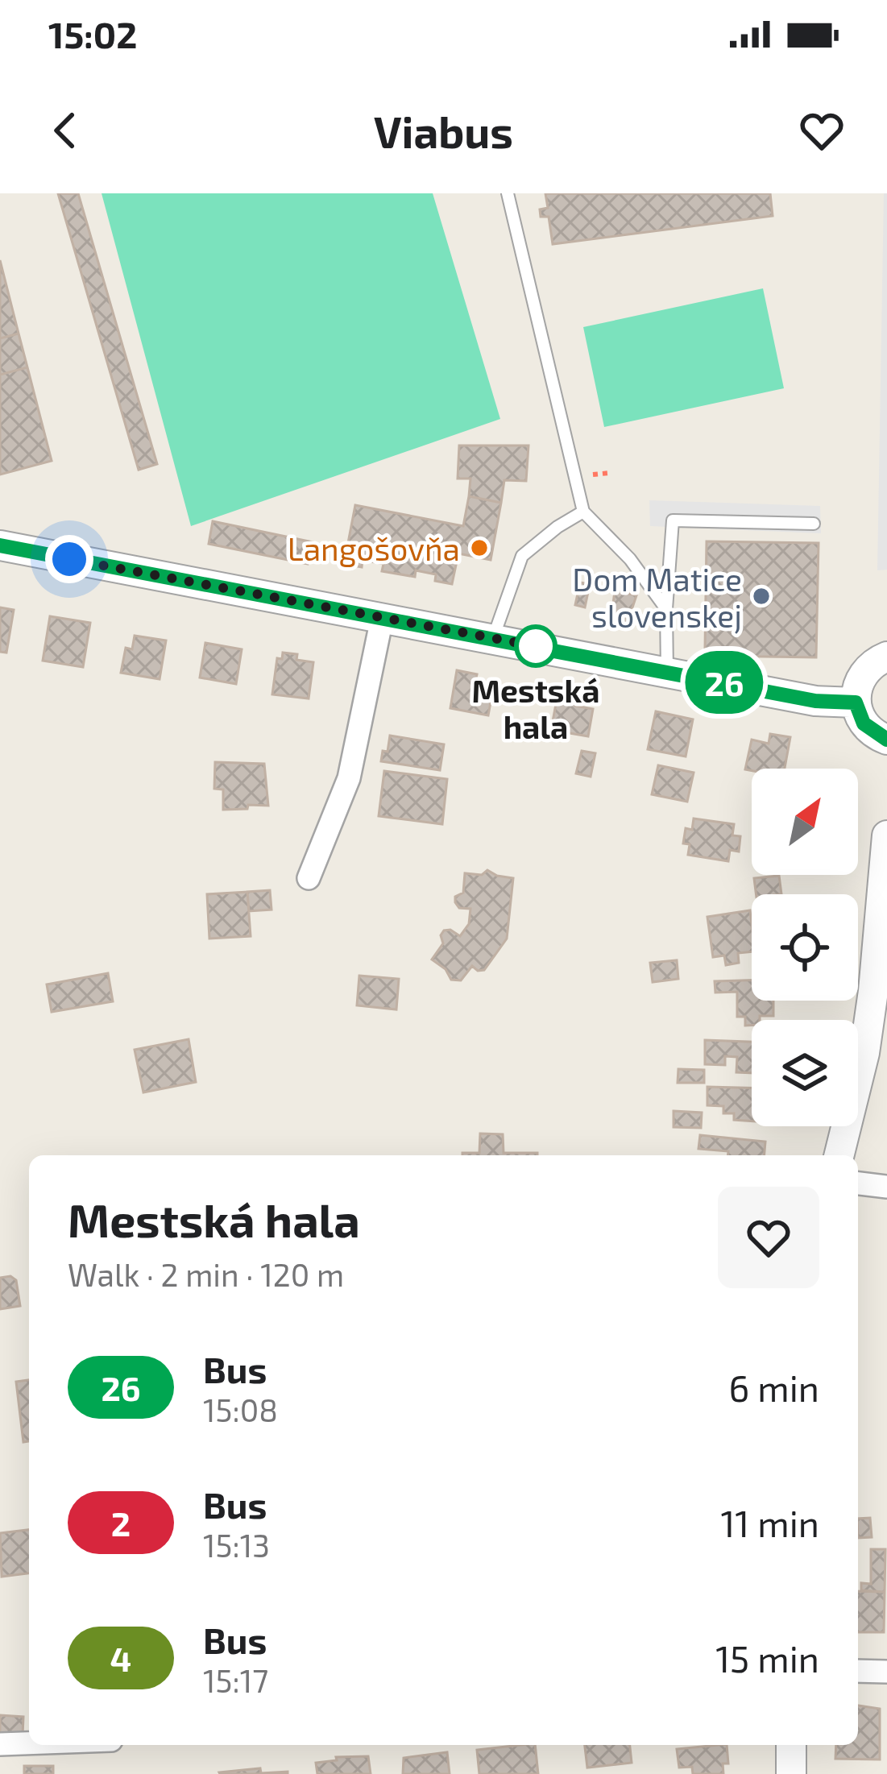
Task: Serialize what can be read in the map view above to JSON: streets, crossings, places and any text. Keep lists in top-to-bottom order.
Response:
{
  "places": ["Langošovňa", "Dom Matice slovenskej", "Mestská hala"],
  "lines": ["bus line 26"],
  "north": "top right",
  "page": {
    "status": "15:02",
    "header": "Viabus",
    "on_map": "26",
    "heading": ["Mestská hala", "Walk · 2 min · 120 m"],
    "list": [
      {
        "mark": "26",
        "name": "Bus",
        "note": "15:08",
        "value": "6 min"
      },
      {
        "mark": "2",
        "name": "Bus",
        "note": "15:13",
        "value": "11 min"
      },
      {
        "mark": "4",
        "name": "Bus",
        "note": "15:17",
        "value": "15 min"
      }
    ]
  }
}
